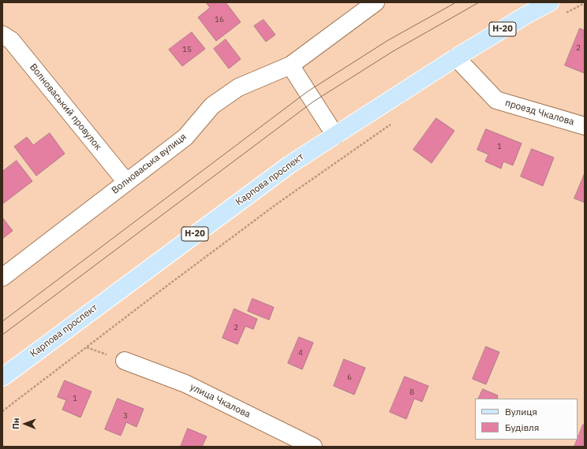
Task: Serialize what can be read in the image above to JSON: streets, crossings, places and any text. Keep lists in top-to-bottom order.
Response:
{
  "streets": {
    "main road": ["Н-20", "Карпова проспект"],
    "street": [
      "Волноваський провулок",
      "проезд Чкалова",
      "Волноваська вулиця",
      "улица Чкалова"
    ]
  },
  "crossings": [
    ["Волноваський провулок", "Волноваська вулиця"],
    ["проезд Чкалова", "Карпова проспект"]
  ],
  "house_numbers": [
    "16",
    "2",
    "15",
    "1",
    "2",
    "4",
    "6",
    "8",
    "1",
    "3"
  ],
  "legend": ["Вулиця", "Будівля"],
  "north": "left"
}
